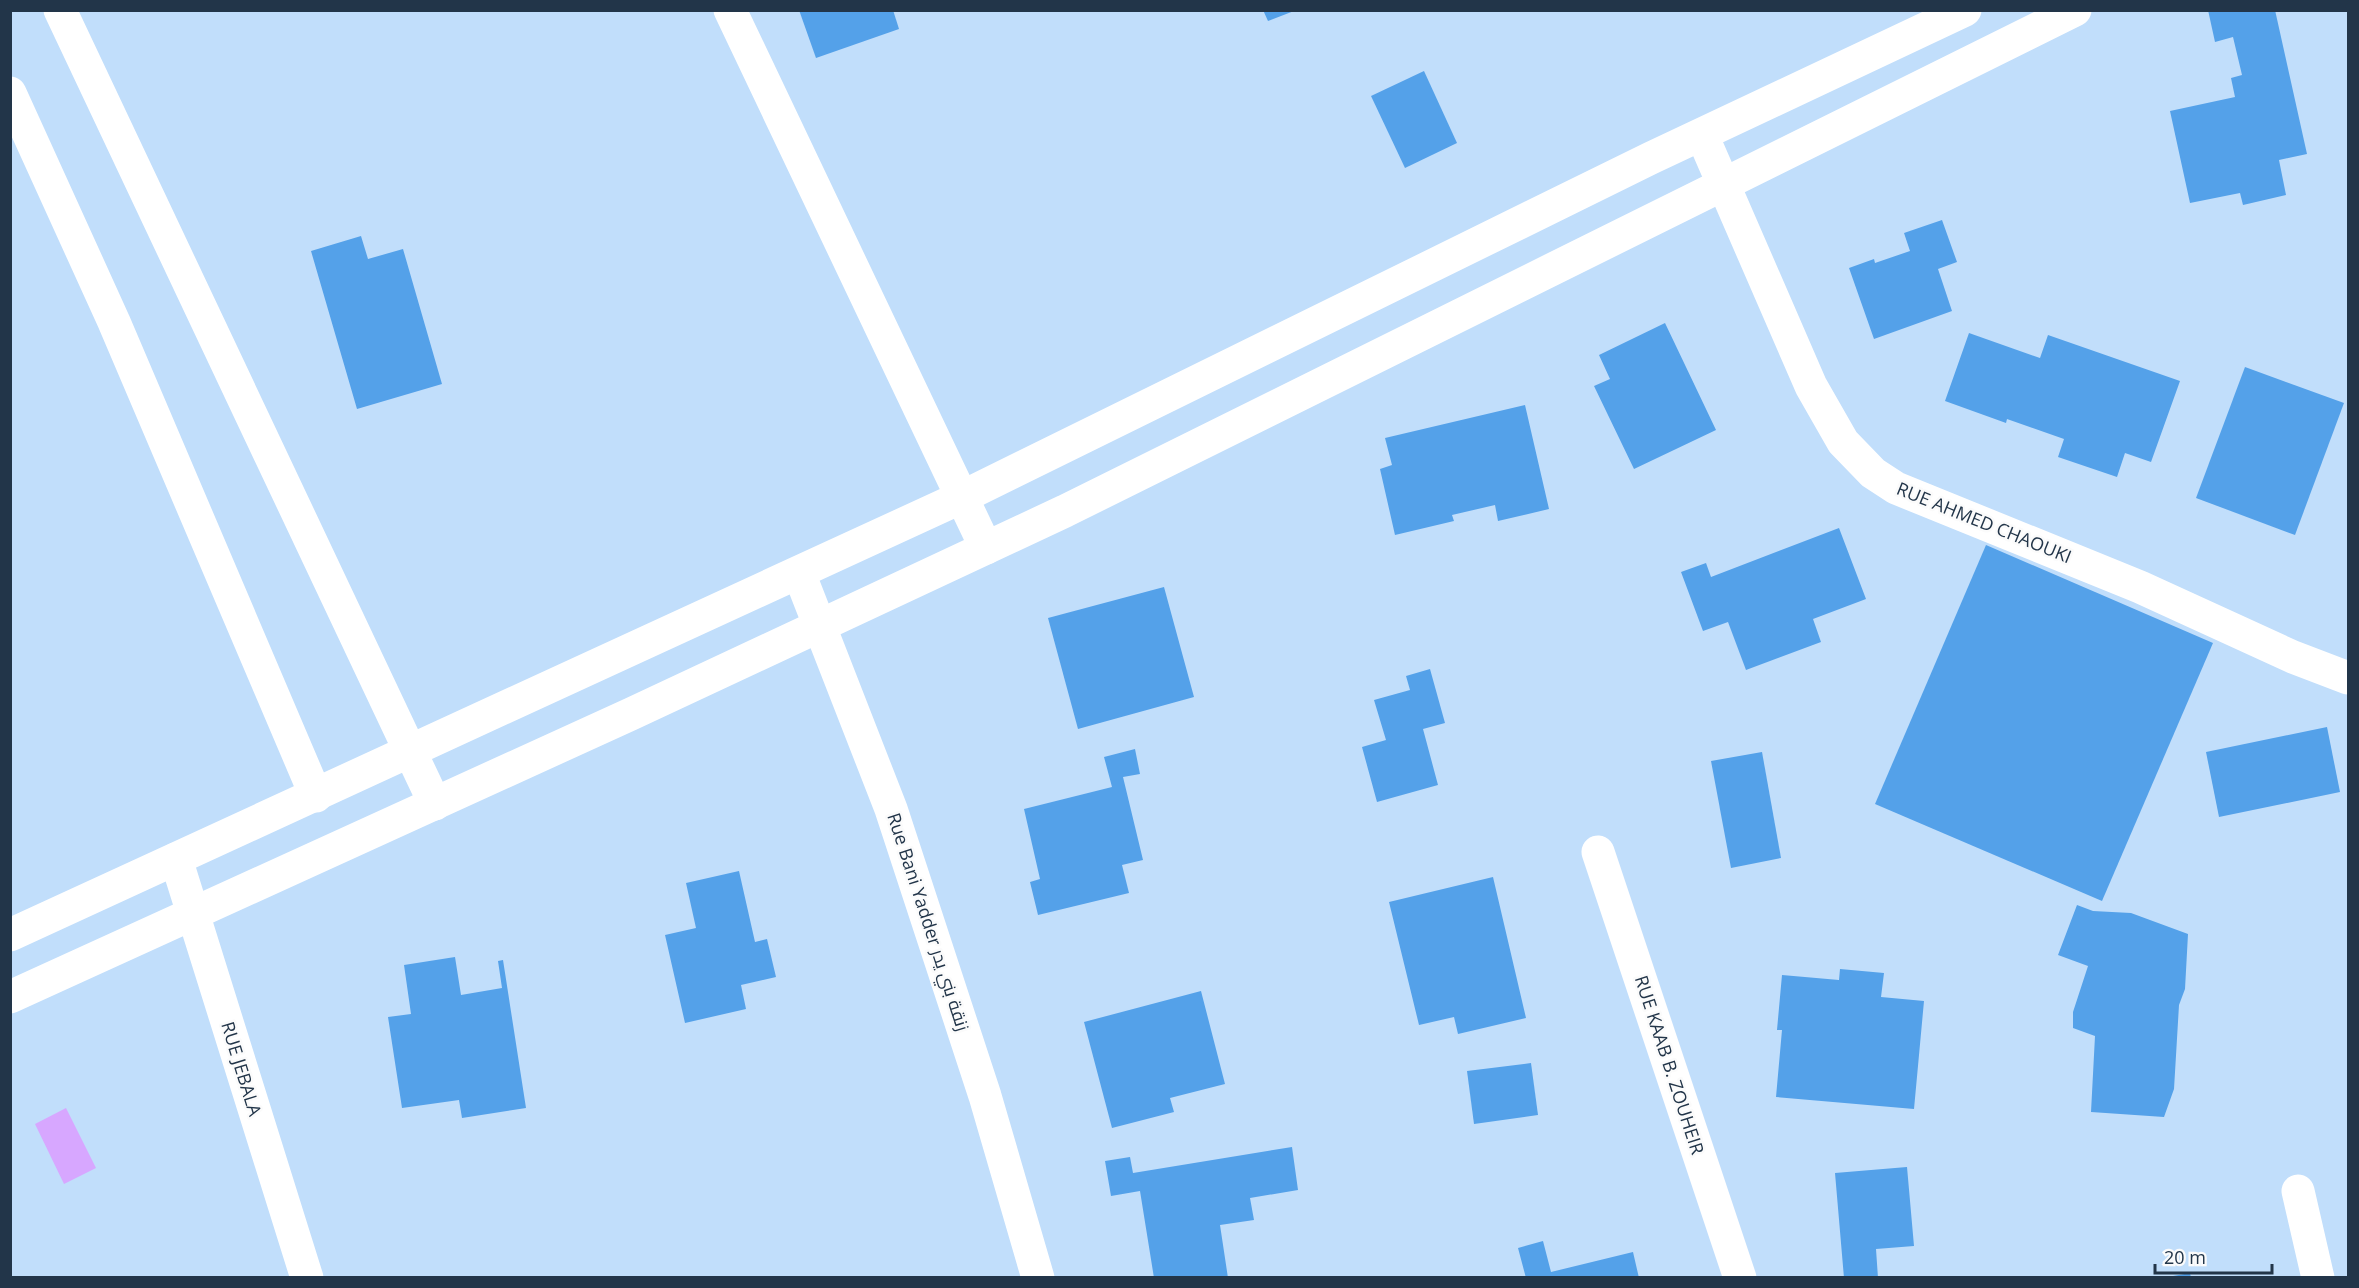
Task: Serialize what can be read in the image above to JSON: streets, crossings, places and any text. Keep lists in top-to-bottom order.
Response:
{
  "streets": {
    "street": [
      "RUE AHMED CHAOUKI",
      "Rue Bani Yadder زنقة بني يدر",
      "RUE KAAB B. ZOUHEIR",
      "RUE JEBALA"
    ]
  },
  "scale_bar": "20 m"
}
